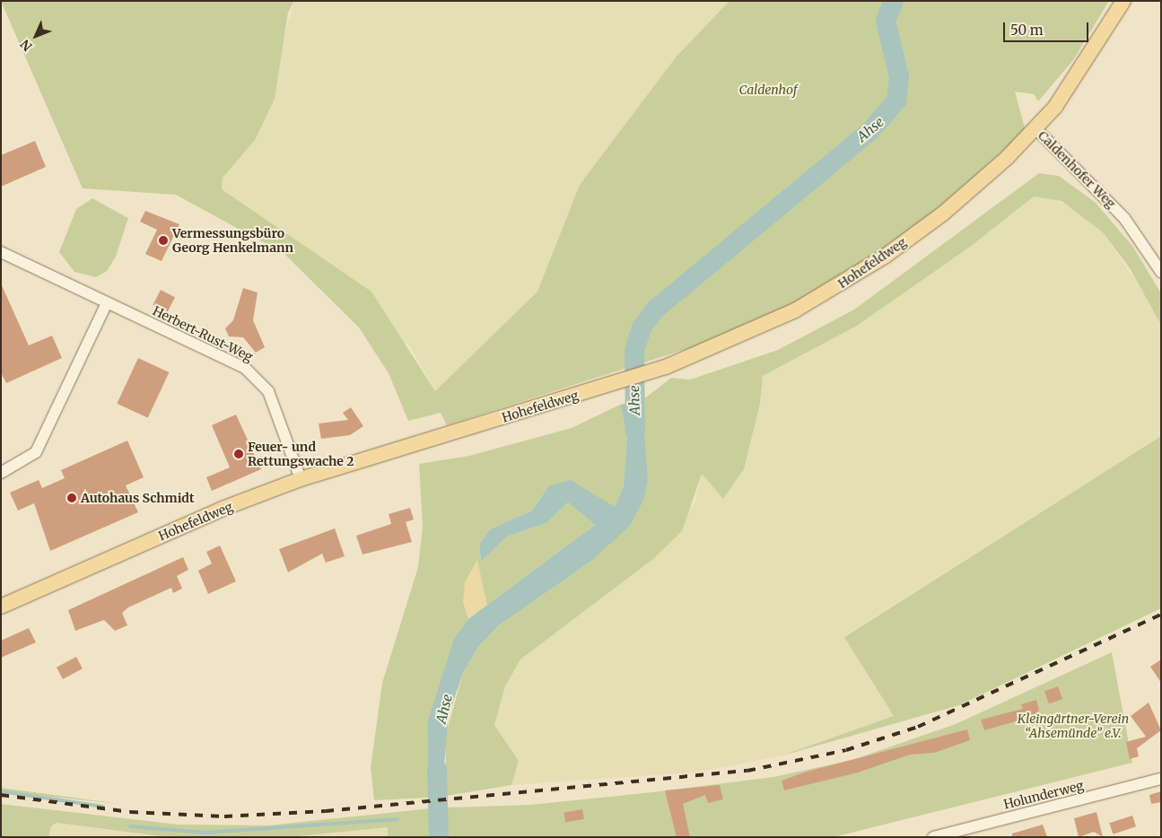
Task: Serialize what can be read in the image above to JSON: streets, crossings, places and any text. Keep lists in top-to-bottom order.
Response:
{
  "streets": {
    "main road": ["Caldenhofer Weg", "Hohefeldweg"],
    "street": ["Herbert-Rust-Weg", "Holunderweg"]
  },
  "crossings": [
    ["Caldenhofer Weg", "Hohefeldweg"],
    ["Hohefeldweg", "Herbert-Rust-Weg"]
  ],
  "water": ["Ahse"],
  "parks": ["Caldenhof", "Kleingärtner-Verein “Ahsemünde” e.V."],
  "places": ["Vermessungsbüro Georg Henkelmann", "Feuer- und Rettungswache 2", "Autohaus Schmidt"],
  "scale_bar": "50 m",
  "north": "bottom left"
}
